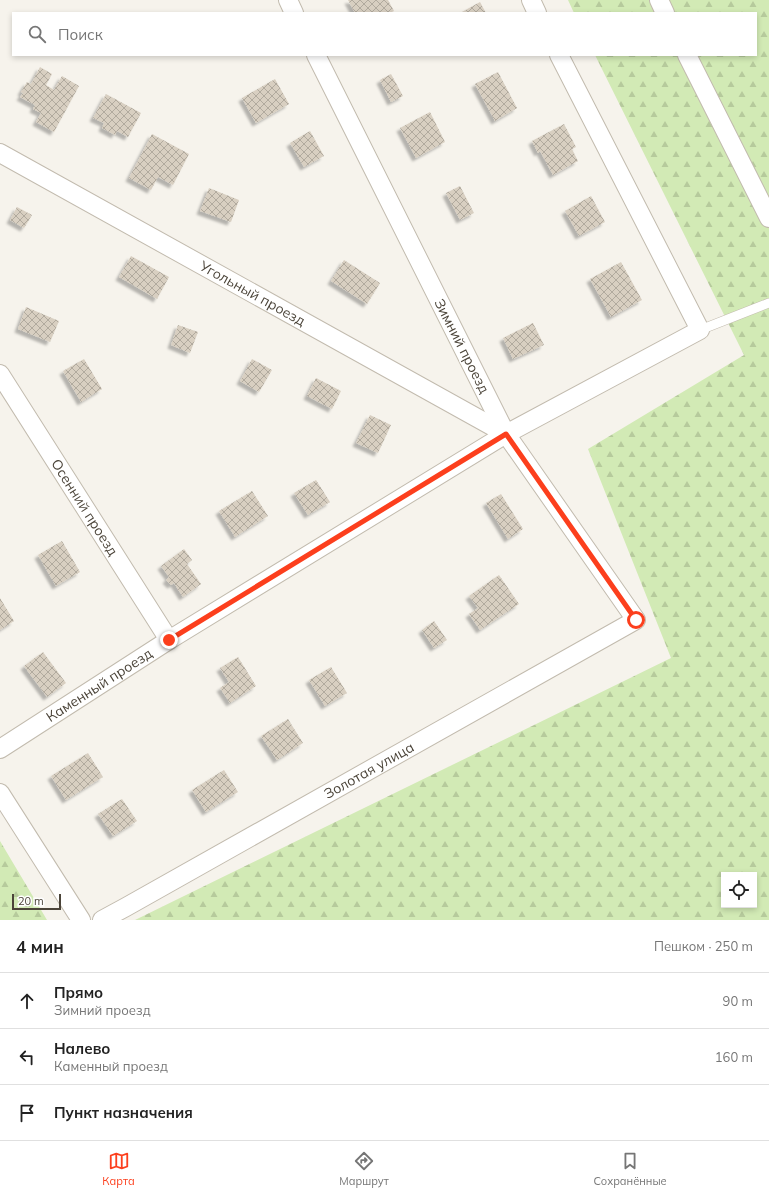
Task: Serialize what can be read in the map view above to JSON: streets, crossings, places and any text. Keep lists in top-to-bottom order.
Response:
{
  "streets": {
    "street": [
      "Угольный проезд",
      "Зимний проезд",
      "Осенний проезд",
      "Каменный проезд",
      "Золотая улица"
    ]
  },
  "crossings": [
    ["Угольный проезд", "Зимний проезд"],
    ["Угольный проезд", "Каменный проезд"],
    ["Зимний проезд", "Каменный проезд"],
    ["Зимний проезд", "Золотая улица"],
    ["Осенний проезд", "Каменный проезд"]
  ],
  "scale_bar": "20 m",
  "page": {
    "search": "Поиск",
    "scale": "20 m",
    "heading": ["4 мин", "Пешком · 250 m"],
    "list": [
      ["Прямо", "Зимний проезд", "90 m"],
      ["Налево", "Каменный проезд", "160 m"],
      "Пункт назначения"
    ],
    "nav": ["Карта", "Маршрут", "Сохранённые"]
  }
}
